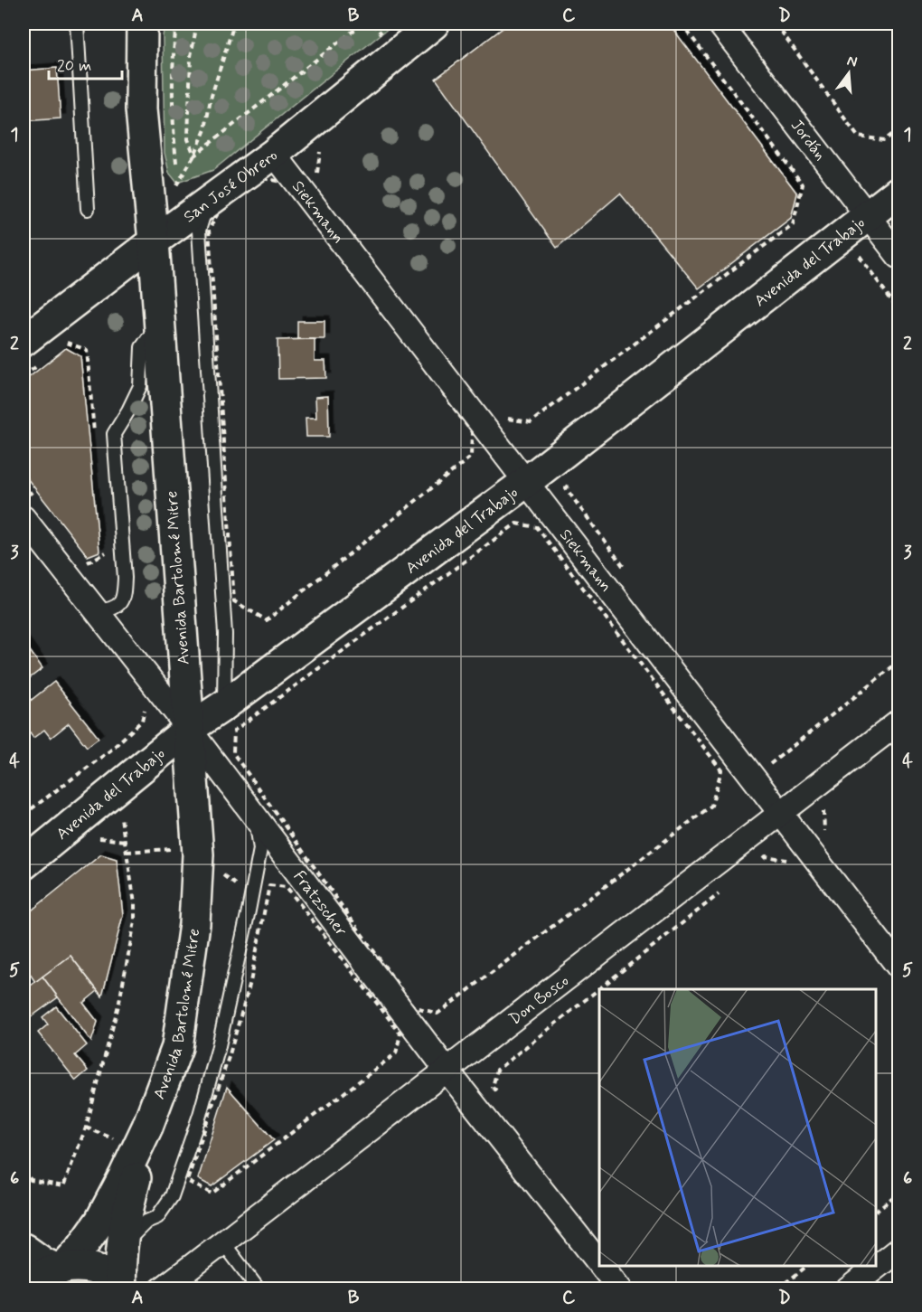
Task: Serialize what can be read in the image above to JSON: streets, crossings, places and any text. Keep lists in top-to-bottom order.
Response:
{
  "streets": {
    "street": [
      "Jordán",
      "San José Obrero",
      "Siekmann",
      "Avenida del Trabajo",
      "Avenida Bartolomé Mitre",
      "Fratzscher",
      "Don Bosco"
    ]
  },
  "crossings": [
    ["Jordán", "Avenida del Trabajo"],
    ["San José Obrero", "Siekmann"],
    ["San José Obrero", "Avenida Bartolomé Mitre"],
    ["Siekmann", "Avenida del Trabajo"],
    ["Siekmann", "Don Bosco"],
    ["Avenida del Trabajo", "Avenida Bartolomé Mitre"],
    ["Avenida del Trabajo", "Fratzscher"],
    ["Avenida Bartolomé Mitre", "Fratzscher"],
    ["Fratzscher", "Don Bosco"]
  ],
  "scale_bar": "20 m",
  "north": "top",
  "grid": {
    "columns": [
      "A",
      "B",
      "C",
      "D"
    ],
    "rows": [
      "1",
      "2",
      "3",
      "4",
      "5",
      "6"
    ]
  }
}
